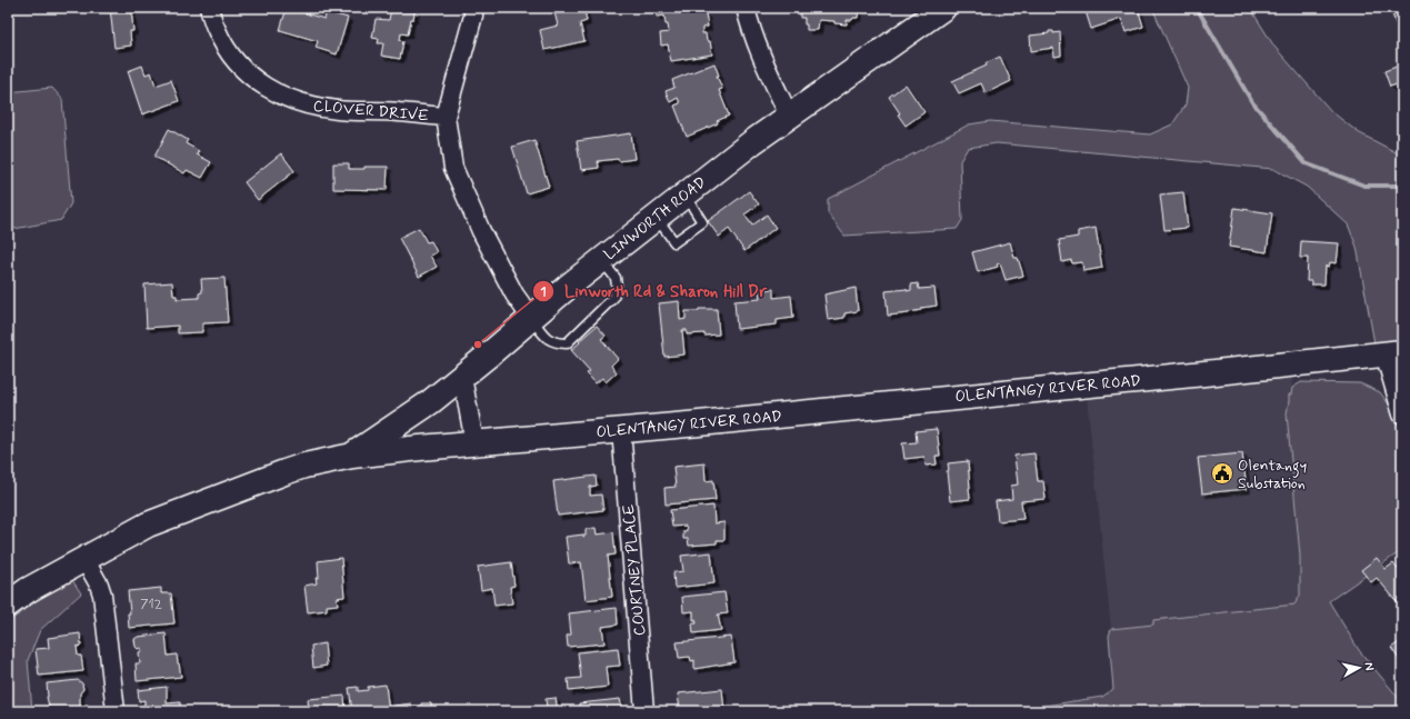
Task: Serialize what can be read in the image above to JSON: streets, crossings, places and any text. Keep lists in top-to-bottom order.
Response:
{
  "streets": {
    "main road": ["LINWORTH ROAD", "OLENTANGY RIVER ROAD"],
    "street": ["CLOVER DRIVE", "COURTNEY PLACE"]
  },
  "crossings": [
    ["LINWORTH ROAD", "OLENTANGY RIVER ROAD"],
    ["OLENTANGY RIVER ROAD", "COURTNEY PLACE"]
  ],
  "places": {
    "other": ["Linworth Rd & Sharon Hill Dr"],
    "public building": ["Olentangy Substation"]
  },
  "house_numbers": ["712"],
  "north": "right"
}
